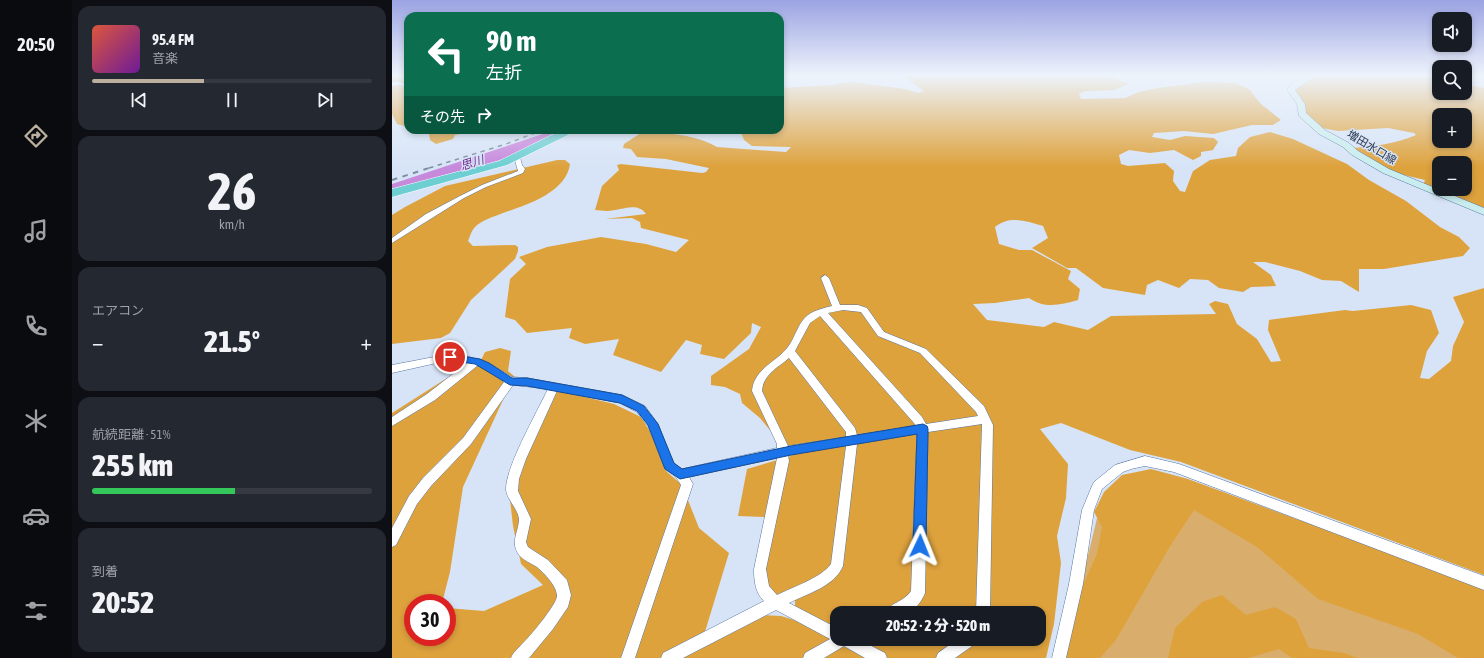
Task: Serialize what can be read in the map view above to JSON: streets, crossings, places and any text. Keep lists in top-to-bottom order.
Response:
{
  "streets": {
    "main road": ["増田水口線"]
  },
  "water": ["思川"],
  "page": {
    "tabs": "20:50",
    "map_buttons": ["+", "−"],
    "turn": ["90 m", "左折"],
    "song": ["95.4 FM", "音楽"],
    "then": "その先",
    "tile": [
      ["26", "km/h"],
      "エアコン",
      ["航続距離 · 51%", "255 km"],
      ["到着", "20:52"]
    ],
    "heat": ["−", "21.5°", "+"],
    "limit": "30",
    "trip": "20:52 · 2 分 · 520 m"
  }
}
